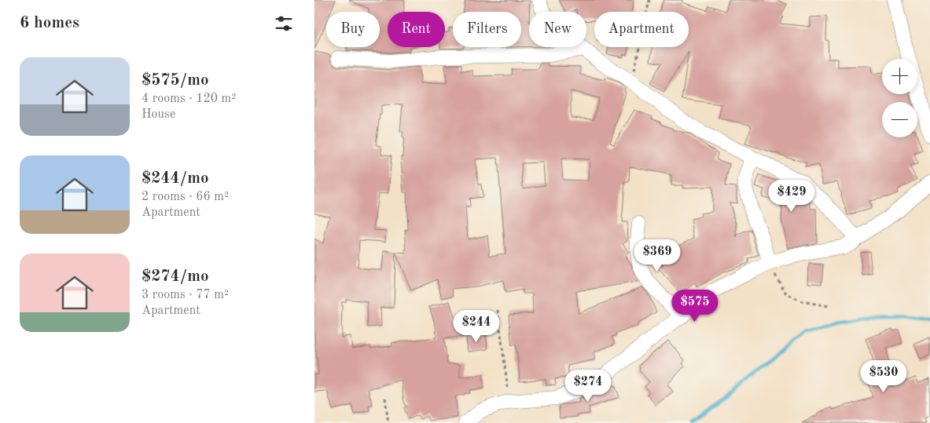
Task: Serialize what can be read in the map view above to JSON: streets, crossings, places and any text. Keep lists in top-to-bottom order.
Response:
{
  "page": {
    "heading": "6 homes",
    "chip": [
      "Buy",
      "Rent",
      "Filters",
      "New",
      "Apartment"
    ],
    "list": [
      {
        "name": "$575/mo",
        "note": "4 rooms · 120 m² · House"
      },
      {
        "name": "$244/mo",
        "note": "2 rooms · 66 m² · Apartment"
      },
      {
        "name": "$274/mo",
        "note": "3 rooms · 77 m² · Apartment"
      }
    ],
    "map_buttons": ["+", "−"],
    "price": [
      "$429",
      "$369",
      "$575",
      "$244",
      "$530",
      "$274"
    ]
  }
}
